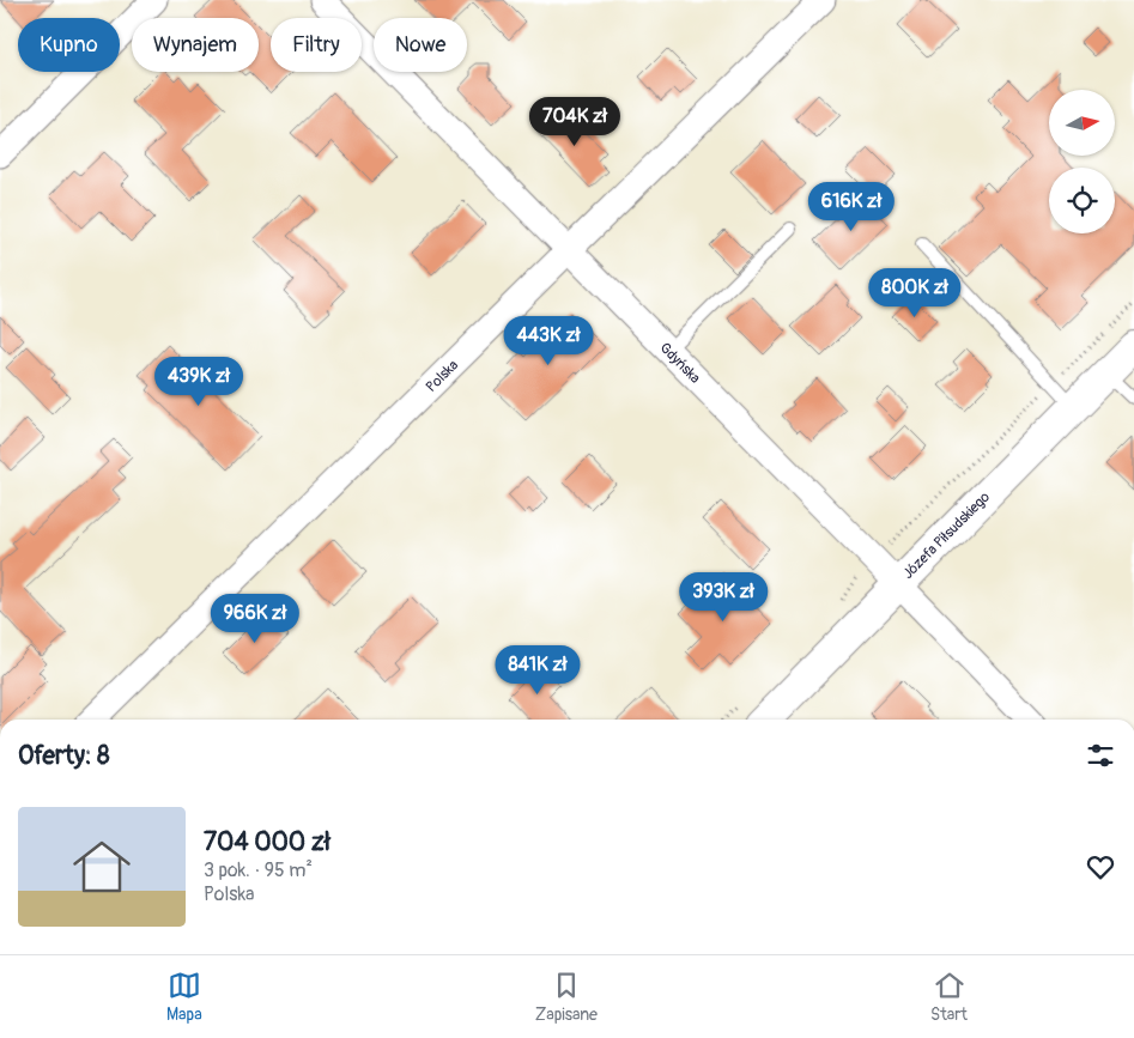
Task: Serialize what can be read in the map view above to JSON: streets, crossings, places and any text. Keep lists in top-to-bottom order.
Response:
{
  "streets": {
    "street": ["Gdyńska", "Polska", "Józefa Piłsudskiego"]
  },
  "crossings": [
    ["Gdyńska", "Polska"],
    ["Gdyńska", "Józefa Piłsudskiego"]
  ],
  "north": "right",
  "page": {
    "chip": [
      "Kupno",
      "Wynajem",
      "Filtry",
      "Nowe"
    ],
    "price": [
      "704K zł",
      "616K zł",
      "800K zł",
      "443K zł",
      "439K zł",
      "393K zł",
      "966K zł",
      "841K zł"
    ],
    "heading": "Oferty: 8",
    "list": [
      {
        "name": "704 000 zł",
        "note": "3 pok. · 95 m² · Polska"
      }
    ],
    "tabs": ["Mapa", "Zapisane", "Start"]
  }
}
